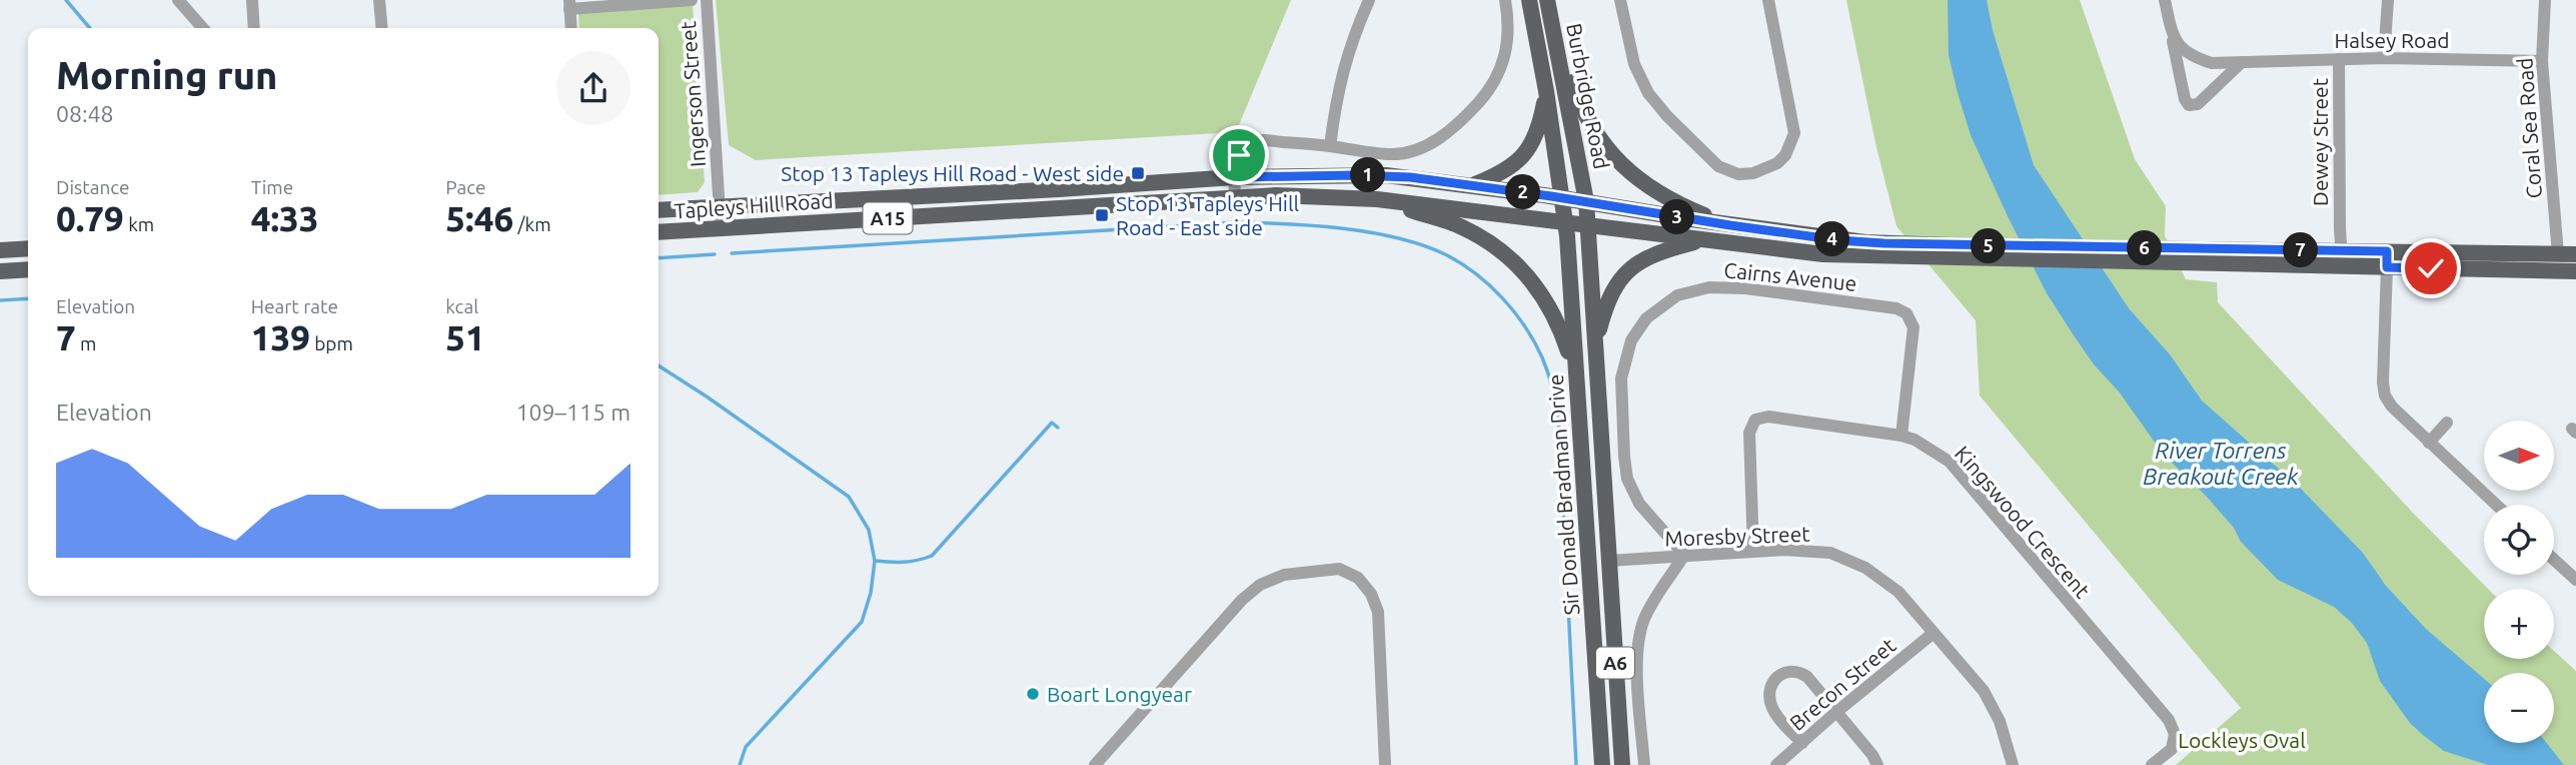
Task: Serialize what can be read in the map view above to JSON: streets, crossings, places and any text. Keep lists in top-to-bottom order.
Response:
{
  "streets": {
    "main road": [
      "Burbridge Road",
      "Tapleys Hill Road",
      "A15",
      "Sir Donald Bradman Drive",
      "A6"
    ],
    "street": [
      "Halsey Road",
      "Ingerson Street",
      "Coral Sea Road",
      "Dewey Street",
      "Cairns Avenue",
      "Kingswood Crescent",
      "Moresby Street",
      "Brecon Street"
    ]
  },
  "crossings": [
    ["Halsey Road", "Coral Sea Road"],
    ["Halsey Road", "Dewey Street"],
    ["Ingerson Street", "Tapleys Hill Road"],
    ["Burbridge Road", "Tapleys Hill Road"],
    ["Burbridge Road", "A6"],
    ["Coral Sea Road", "Tapleys Hill Road"],
    ["Dewey Street", "Tapleys Hill Road"],
    ["Tapleys Hill Road", "Sir Donald Bradman Drive"],
    ["Tapleys Hill Road", "A6"],
    ["Cairns Avenue", "Kingswood Crescent"],
    ["Cairns Avenue", "Moresby Street"],
    ["Sir Donald Bradman Drive", "Moresby Street"],
    ["Sir Donald Bradman Drive", "A6"],
    ["Kingswood Crescent", "Moresby Street"],
    ["Moresby Street", "Brecon Street"]
  ],
  "water": ["River Torrens Breakout Creek"],
  "parks": ["Lockleys Oval"],
  "places": {
    "transit": ["Stop 13 Tapleys Hill Road - West side", "Stop 13 Tapleys Hill Road - East side"],
    "other": ["Boart Longyear"]
  },
  "north": "right",
  "page": {
    "heading": ["Morning run", "08:48"],
    "stats": [
      ["Distance", "0.79 km"],
      ["Time", "4:33"],
      ["Pace", "5:46 /km"],
      ["Elevation", "7 m"],
      ["Heart rate", "139 bpm"],
      ["kcal", "51"]
    ],
    "pins": [
      "1",
      "2",
      "3",
      "4",
      "5",
      "6",
      "7"
    ],
    "chart": ["Elevation", "109–115 m"],
    "map_buttons": ["+", "−"]
  }
}
